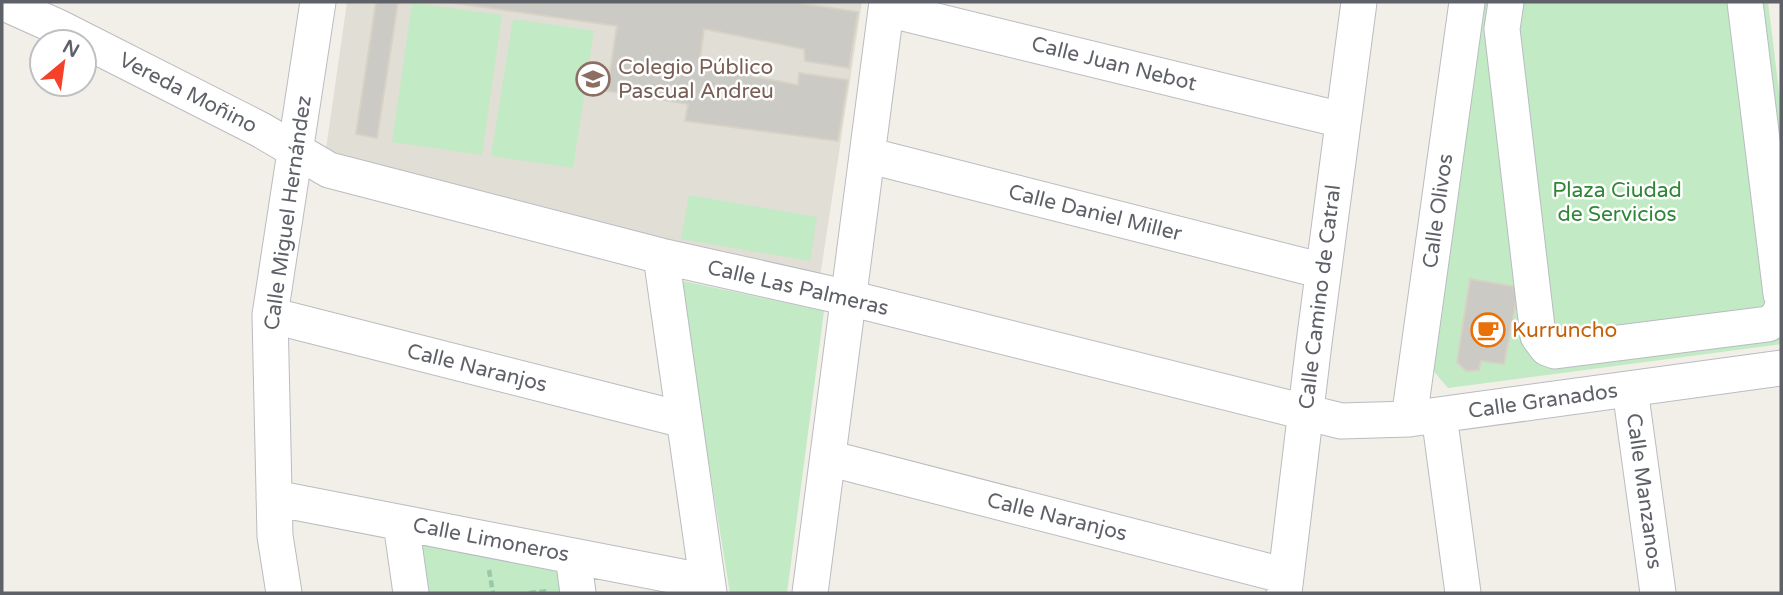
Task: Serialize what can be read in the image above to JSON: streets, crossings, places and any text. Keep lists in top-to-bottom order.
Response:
{
  "streets": {
    "street": [
      "Calle Juan Nebot",
      "Vereda Moñino",
      "Calle Olivos",
      "Calle Miguel Hernández",
      "Calle Daniel Miller",
      "Calle Las Palmeras",
      "Calle Camino de Catral",
      "Calle Naranjos",
      "Calle Granados",
      "Calle Manzanos",
      "Calle Limoneros"
    ]
  },
  "crossings": [
    ["Calle Juan Nebot", "Calle Camino de Catral"],
    ["Vereda Moñino", "Calle Miguel Hernández"],
    ["Vereda Moñino", "Calle Las Palmeras"],
    ["Calle Olivos", "Calle Granados"],
    ["Calle Miguel Hernández", "Calle Las Palmeras"],
    ["Calle Miguel Hernández", "Calle Naranjos"],
    ["Calle Miguel Hernández", "Calle Limoneros"],
    ["Calle Daniel Miller", "Calle Camino de Catral"],
    ["Calle Las Palmeras", "Calle Camino de Catral"],
    ["Calle Las Palmeras", "Calle Granados"],
    ["Calle Camino de Catral", "Calle Naranjos"],
    ["Calle Camino de Catral", "Calle Granados"],
    ["Calle Granados", "Calle Manzanos"]
  ],
  "parks": ["Plaza Ciudad de Servicios"],
  "places": {
    "school or university": ["Colegio Público Pascual Andreu"],
    "cafe": ["Kurruncho"]
  },
  "north": "top right"
}
